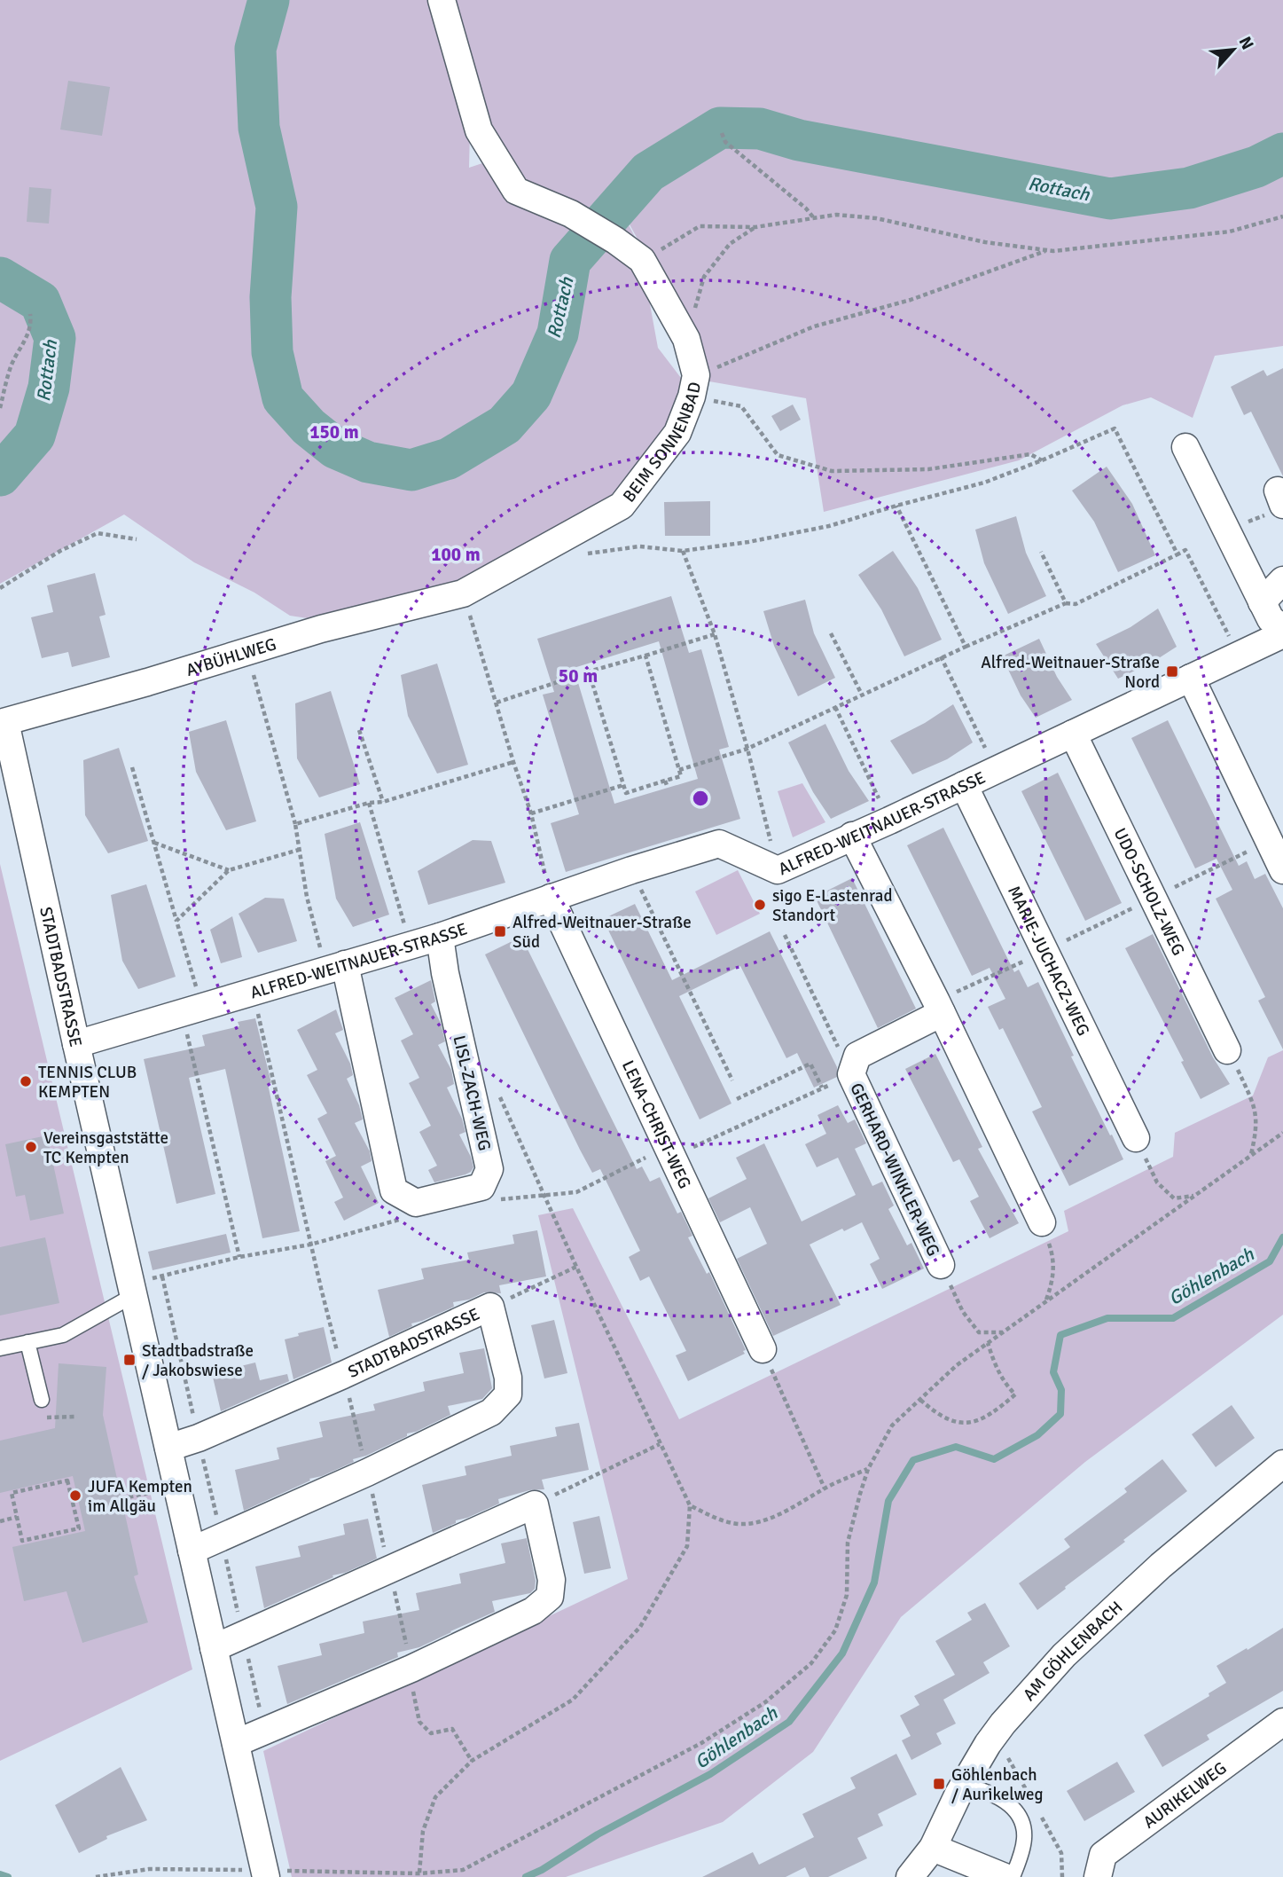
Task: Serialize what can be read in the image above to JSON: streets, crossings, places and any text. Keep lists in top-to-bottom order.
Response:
{
  "streets": {
    "street": [
      "BEIM SONNENBAD",
      "AYBÜHLWEG",
      "ALFRED-WEITNAUER-STRASSE",
      "UDO-SCHOLZ-WEG",
      "MARIE-JUCHACZ-WEG",
      "STADTBADSTRASSE",
      "LISL-ZACH-WEG",
      "LENA-CHRIST-WEG",
      "GERHARD-WINKLER-WEG",
      "AM GÖHLENBACH",
      "AURIKELWEG"
    ]
  },
  "crossings": [
    ["BEIM SONNENBAD", "AYBÜHLWEG"],
    ["AYBÜHLWEG", "STADTBADSTRASSE"],
    ["ALFRED-WEITNAUER-STRASSE", "UDO-SCHOLZ-WEG"],
    ["ALFRED-WEITNAUER-STRASSE", "MARIE-JUCHACZ-WEG"],
    ["ALFRED-WEITNAUER-STRASSE", "STADTBADSTRASSE"],
    ["ALFRED-WEITNAUER-STRASSE", "LISL-ZACH-WEG"],
    ["ALFRED-WEITNAUER-STRASSE", "LENA-CHRIST-WEG"]
  ],
  "water": ["Rottach", "Göhlenbach"],
  "places": {
    "transit": [
      "Alfred-Weitnauer-Straße Nord",
      "Alfred-Weitnauer-Straße Süd",
      "Stadtbadstraße / Jakobswiese",
      "Göhlenbach / Aurikelweg"
    ],
    "other": [
      "sigo E-Lastenrad Standort",
      "TENNIS CLUB KEMPTEN",
      "Vereinsgaststätte TC Kempten",
      "JUFA Kempten im Allgäu"
    ]
  },
  "north": "top right",
  "rings": ["150 m", "100 m", "50 m"]
}
